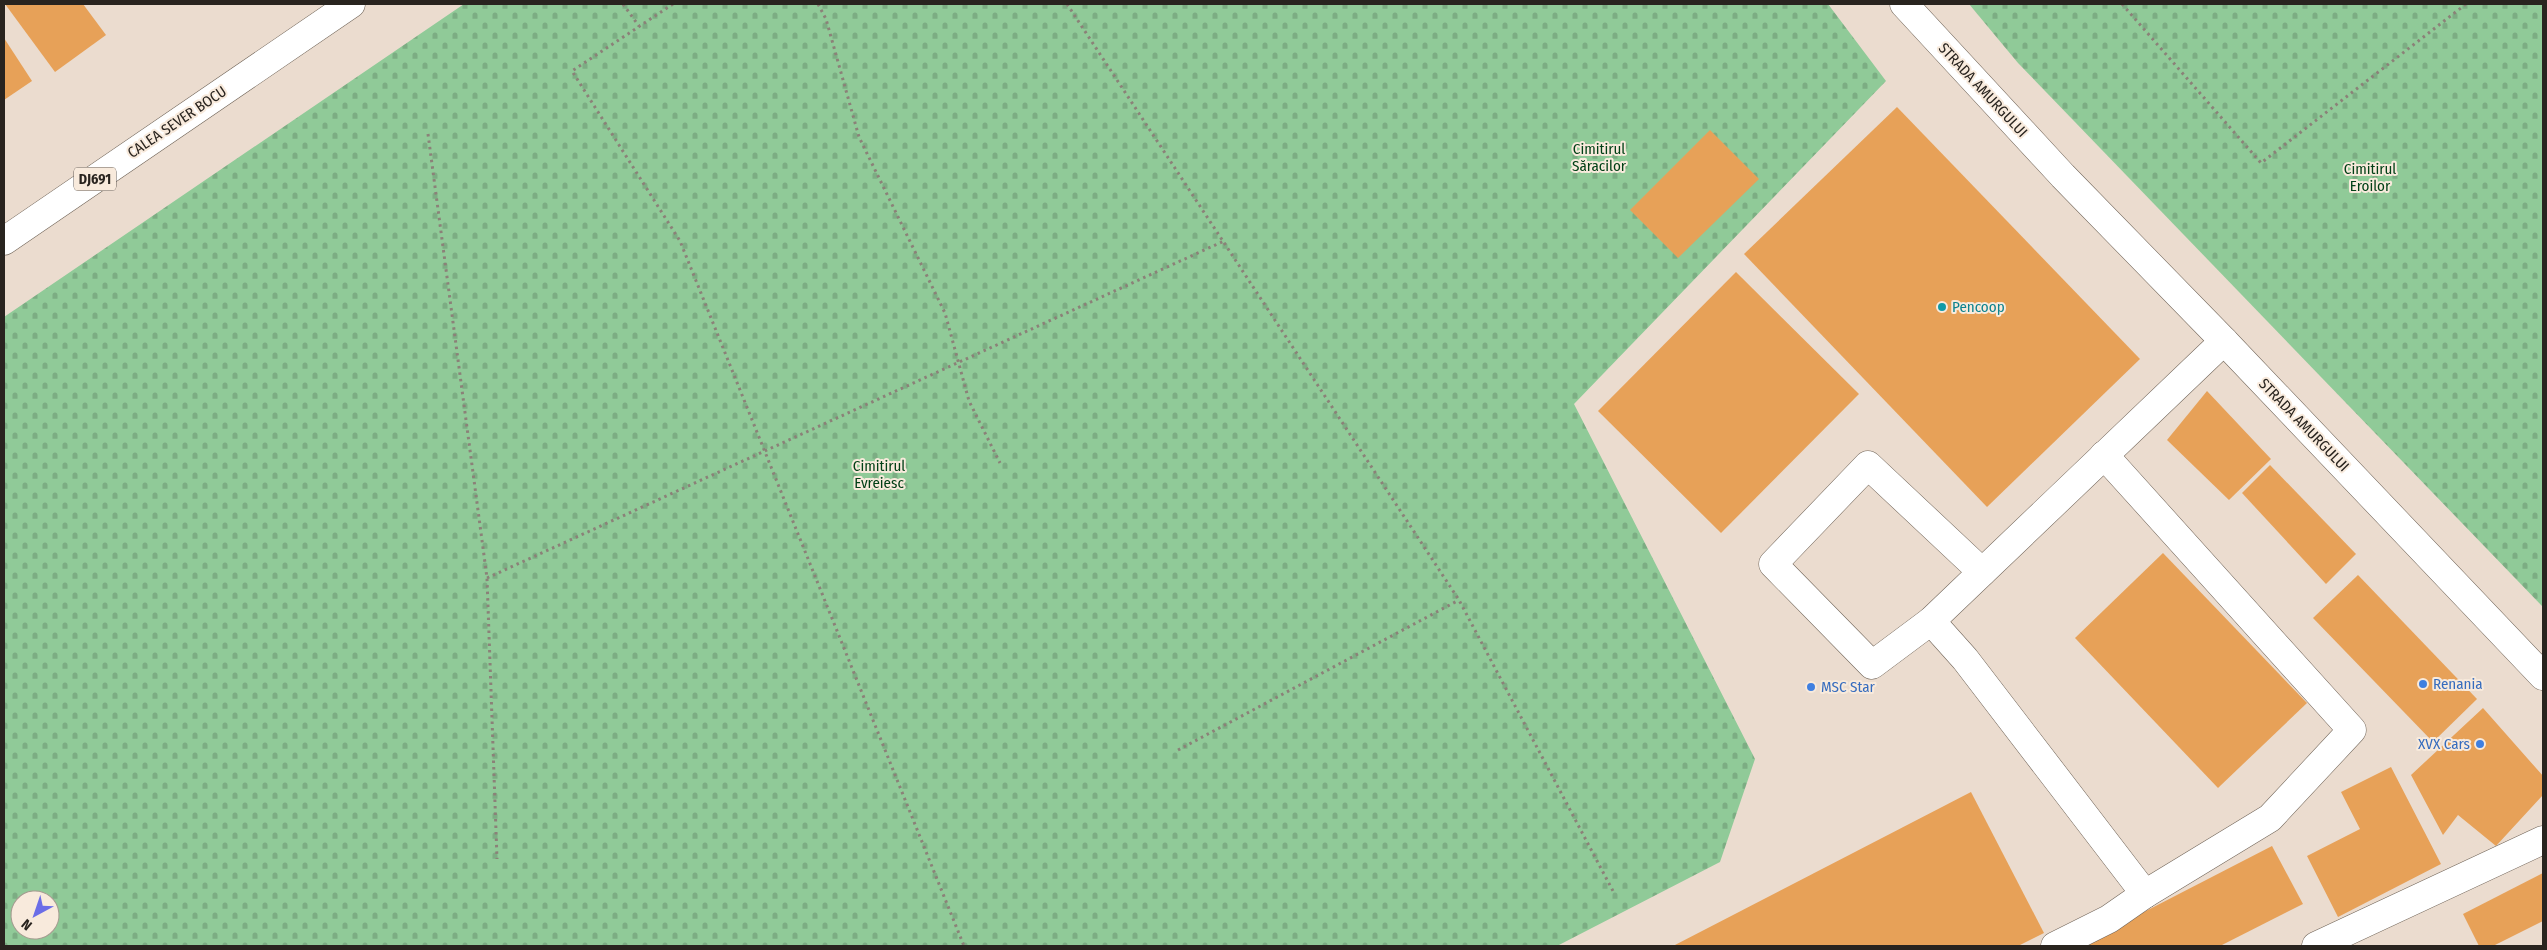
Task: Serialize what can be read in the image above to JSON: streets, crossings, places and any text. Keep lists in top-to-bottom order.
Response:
{
  "streets": {
    "main road": ["STRADA AMURGULUI", "CALEA SEVER BOCU", "DJ691"]
  },
  "parks": ["Cimitirul Săracilor", "Cimitirul Eroilor", "Cimitirul Evreiesc"],
  "places": [
    "Pencoop",
    "Renania",
    "MSC Star",
    "XVX Cars"
  ],
  "north": "bottom left"
}
